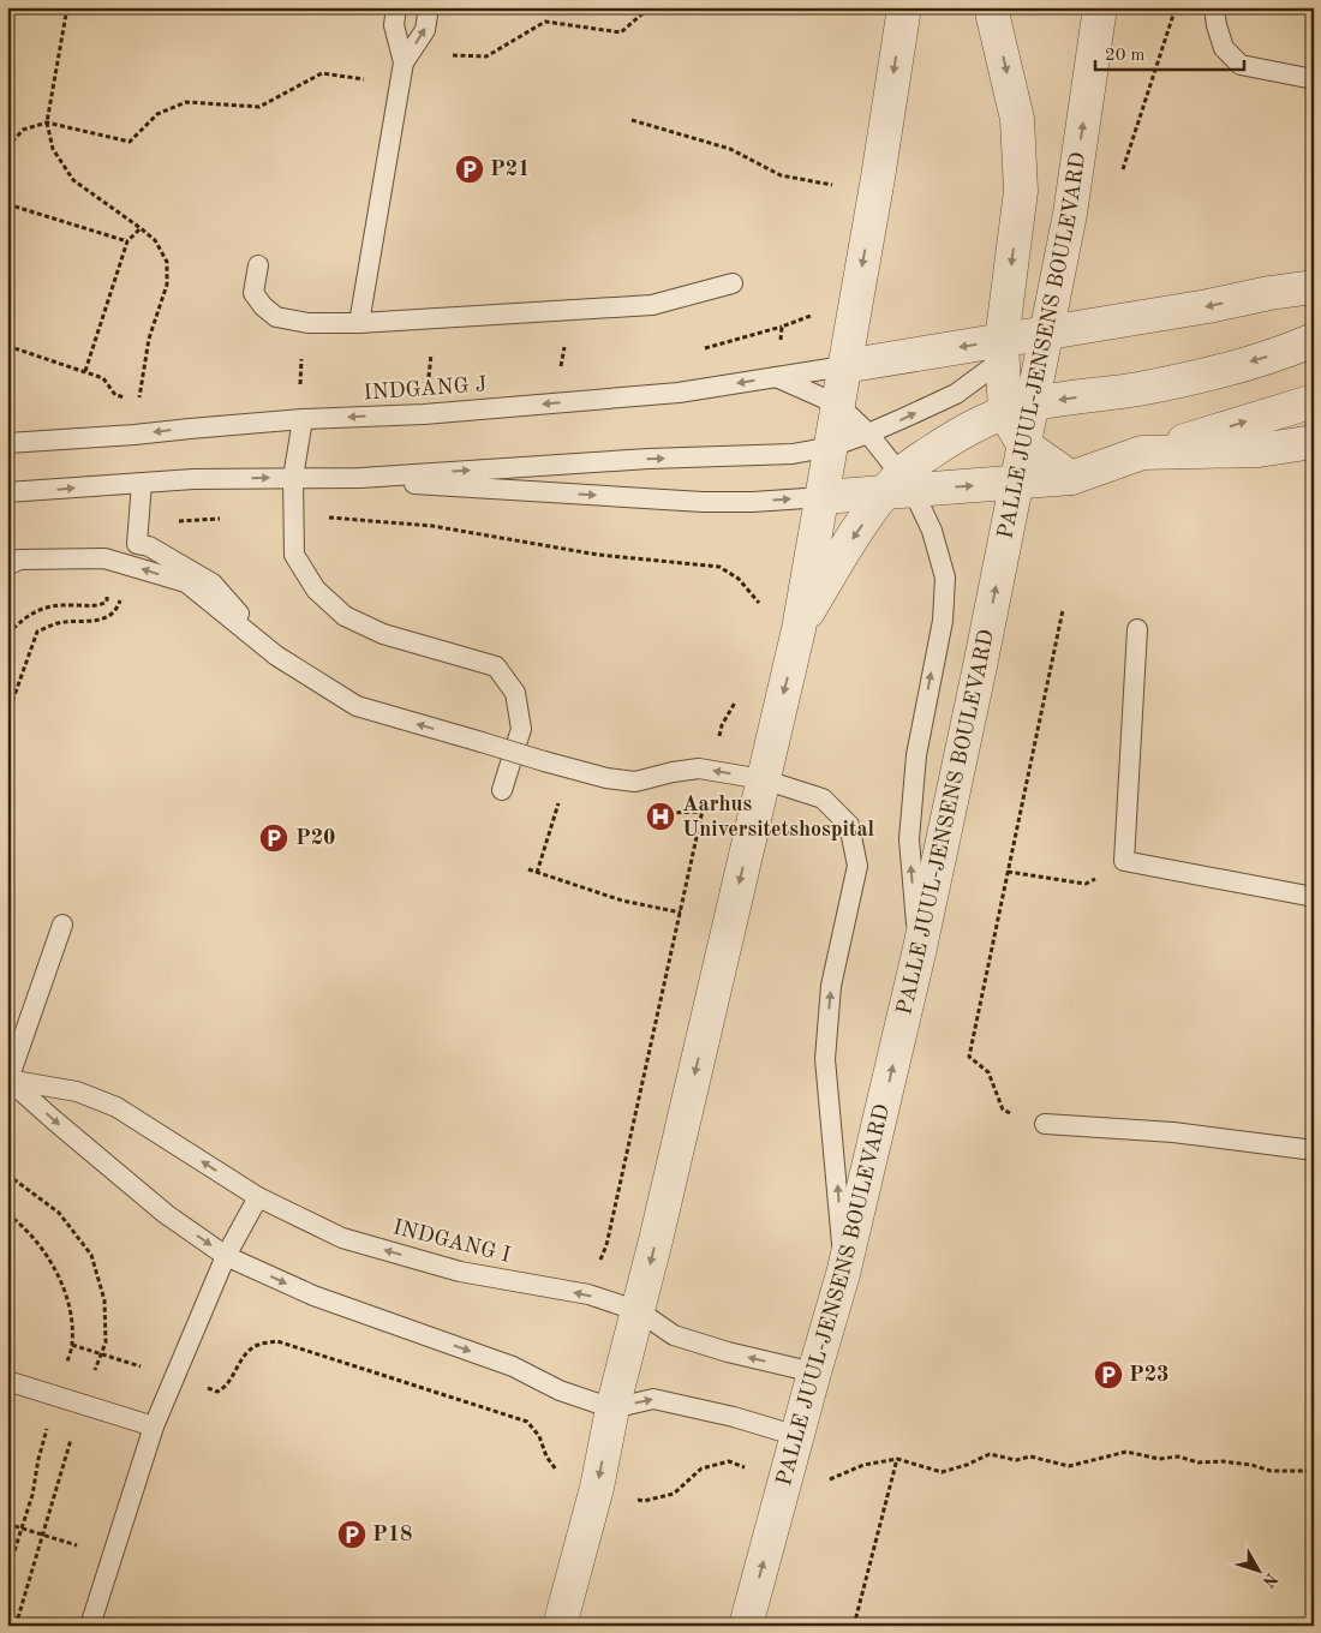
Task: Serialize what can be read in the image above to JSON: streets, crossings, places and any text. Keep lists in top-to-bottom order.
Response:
{
  "streets": {
    "street": ["PALLE JUUL-JENSENS BOULEVARD"],
    "lane": ["INDGANG J", "INDGANG I"]
  },
  "crossings": [
    ["PALLE JUUL-JENSENS BOULEVARD", "INDGANG I"]
  ],
  "places": {
    "parking": [
      "P21",
      "P20",
      "P23",
      "P18"
    ],
    "hospital": ["Aarhus Universitetshospital"]
  },
  "scale_bar": "20 m",
  "north": "bottom right"
}
